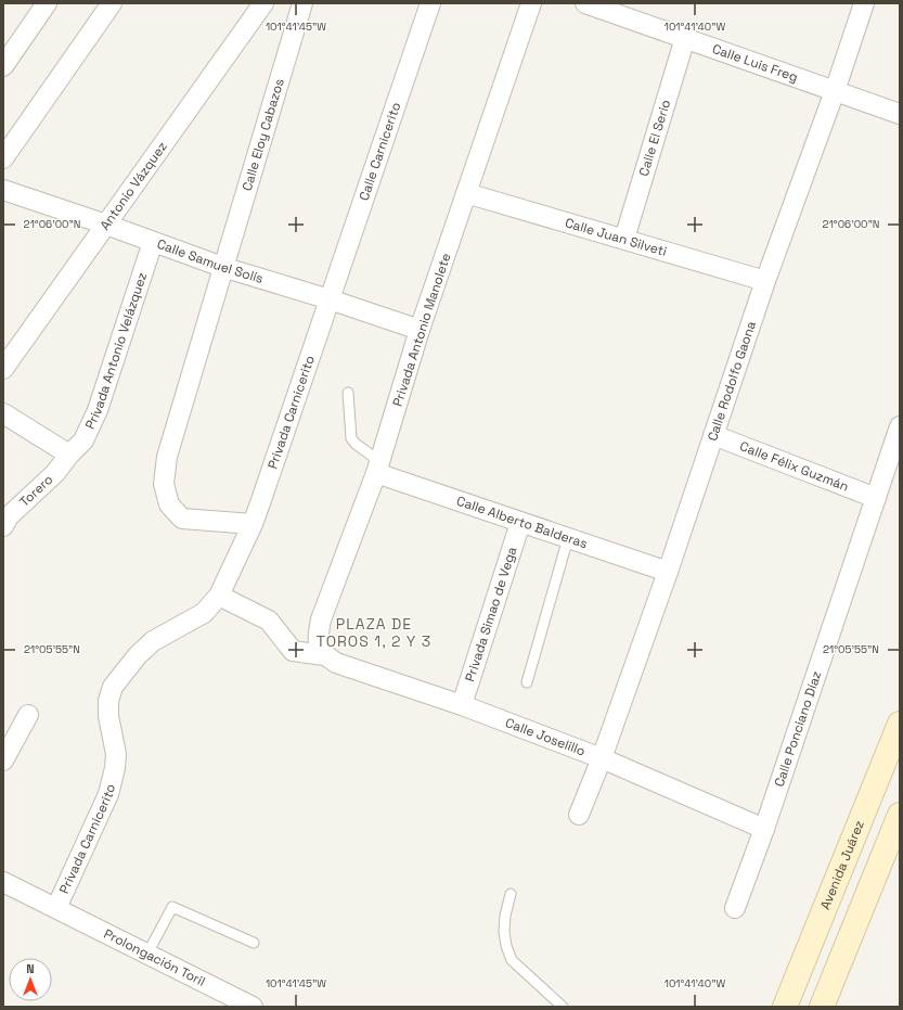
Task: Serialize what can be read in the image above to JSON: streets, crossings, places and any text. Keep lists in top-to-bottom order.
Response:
{
  "streets": {
    "main road": ["Avenida Juárez"],
    "street": [
      "Calle Luis Freg",
      "Calle Eloy Cabazos",
      "Calle El Serio",
      "Calle Carnicerito",
      "Antonio Vázquez",
      "Calle Juan Silveti",
      "Calle Samuel Solís",
      "Privada Antonio Manolete",
      "Privada Antonio Velázquez",
      "Calle Rodolfo Gaona",
      "Privada Carnicerito",
      "Calle Félix Guzmán",
      "Torero",
      "Calle Alberto Balderas",
      "Privada Simao de Vega",
      "Calle Ponciano Díaz",
      "Calle Joselillo",
      "Prolongación Toril"
    ]
  },
  "crossings": [
    ["Calle Luis Freg", "Calle El Serio"],
    ["Calle Luis Freg", "Calle Rodolfo Gaona"],
    ["Calle Eloy Cabazos", "Calle Samuel Solís"],
    ["Calle Eloy Cabazos", "Privada Carnicerito"],
    ["Calle El Serio", "Calle Juan Silveti"],
    ["Calle Carnicerito", "Calle Samuel Solís"],
    ["Calle Carnicerito", "Privada Carnicerito"],
    ["Antonio Vázquez", "Calle Samuel Solís"],
    ["Calle Juan Silveti", "Privada Antonio Manolete"],
    ["Calle Juan Silveti", "Calle Rodolfo Gaona"],
    ["Calle Samuel Solís", "Privada Antonio Manolete"],
    ["Calle Samuel Solís", "Privada Antonio Velázquez"],
    ["Calle Samuel Solís", "Privada Carnicerito"],
    ["Privada Antonio Manolete", "Calle Alberto Balderas"],
    ["Privada Antonio Manolete", "Calle Joselillo"],
    ["Privada Antonio Velázquez", "Torero"],
    ["Calle Rodolfo Gaona", "Calle Félix Guzmán"],
    ["Calle Rodolfo Gaona", "Calle Alberto Balderas"],
    ["Calle Rodolfo Gaona", "Calle Joselillo"],
    ["Privada Carnicerito", "Calle Joselillo"],
    ["Privada Carnicerito", "Prolongación Toril"],
    ["Calle Félix Guzmán", "Calle Ponciano Díaz"],
    ["Calle Alberto Balderas", "Privada Simao de Vega"],
    ["Privada Simao de Vega", "Calle Joselillo"],
    ["Calle Ponciano Díaz", "Calle Joselillo"]
  ],
  "districts": ["PLAZA DE TOROS 1, 2 Y 3"],
  "north": "top",
  "coordinates": [
    "101°41'45\"W",
    "101°41'40\"W",
    "21°06'00\"N",
    "21°05'55\"N"
  ]
}
